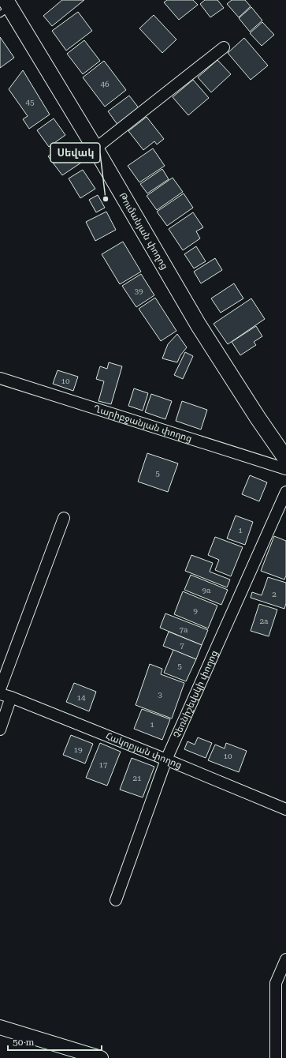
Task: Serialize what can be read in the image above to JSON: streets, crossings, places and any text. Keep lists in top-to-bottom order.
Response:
{
  "streets": {
    "main road": ["Թումանյան փողոց"],
    "street": ["Ղարիբջանյան փողոց", "Չեռնիշեվսկի փողոց", "Հակոբյան փողոց"]
  },
  "crossings": [
    ["Չեռնիշեվսկի փողոց", "Հակոբյան փողոց"]
  ],
  "places": ["Սեվակ"],
  "house_numbers": [
    "46",
    "45",
    "39",
    "10",
    "5",
    "1",
    "9a",
    "2",
    "9",
    "2a",
    "7a",
    "7",
    "5",
    "3",
    "14",
    "1",
    "19",
    "10",
    "17",
    "21"
  ],
  "scale_bar": "50 m"
}
